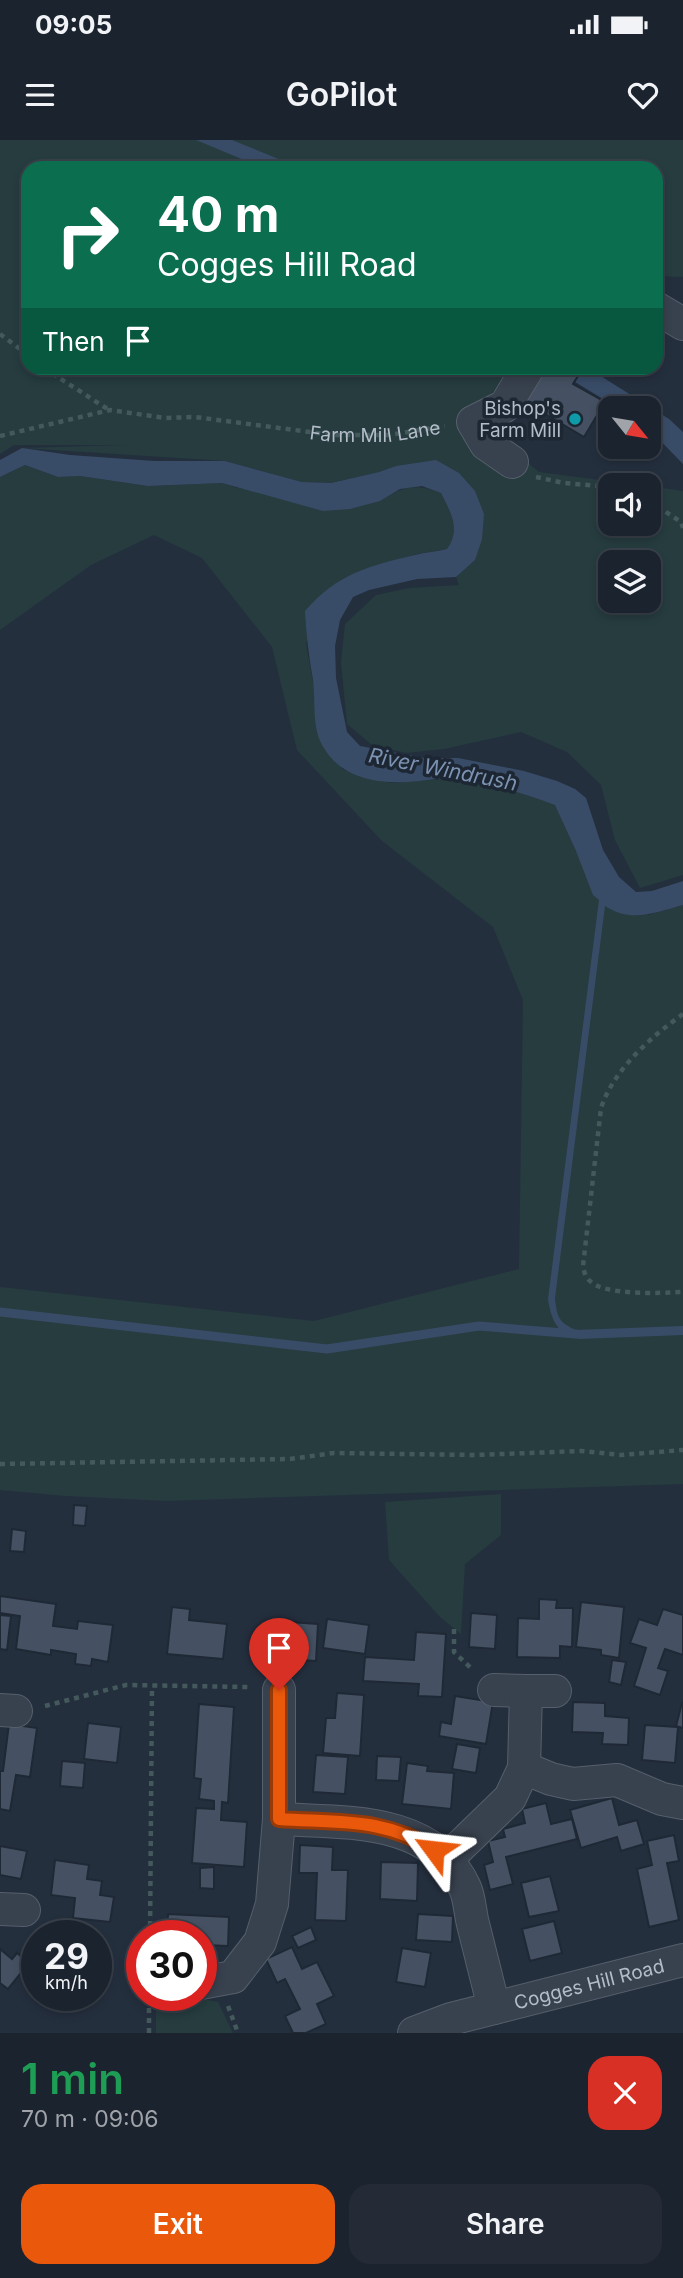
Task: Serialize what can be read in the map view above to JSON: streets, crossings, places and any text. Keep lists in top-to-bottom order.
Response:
{
  "streets": {
    "street": ["Cogges Hill Road"],
    "path": ["Farm Mill Lane"]
  },
  "water": ["River Windrush"],
  "places": ["Bishop's Farm Mill"],
  "north": "bottom right",
  "page": {
    "status": "09:05",
    "header": "GoPilot",
    "turn": ["40 m", "Cogges Hill Road"],
    "then": "Then",
    "speed": "29 km/h",
    "limit": "30",
    "heading": ["1 min", "70 m · 09:06"],
    "buttons": ["Exit", "Share"]
  }
}
